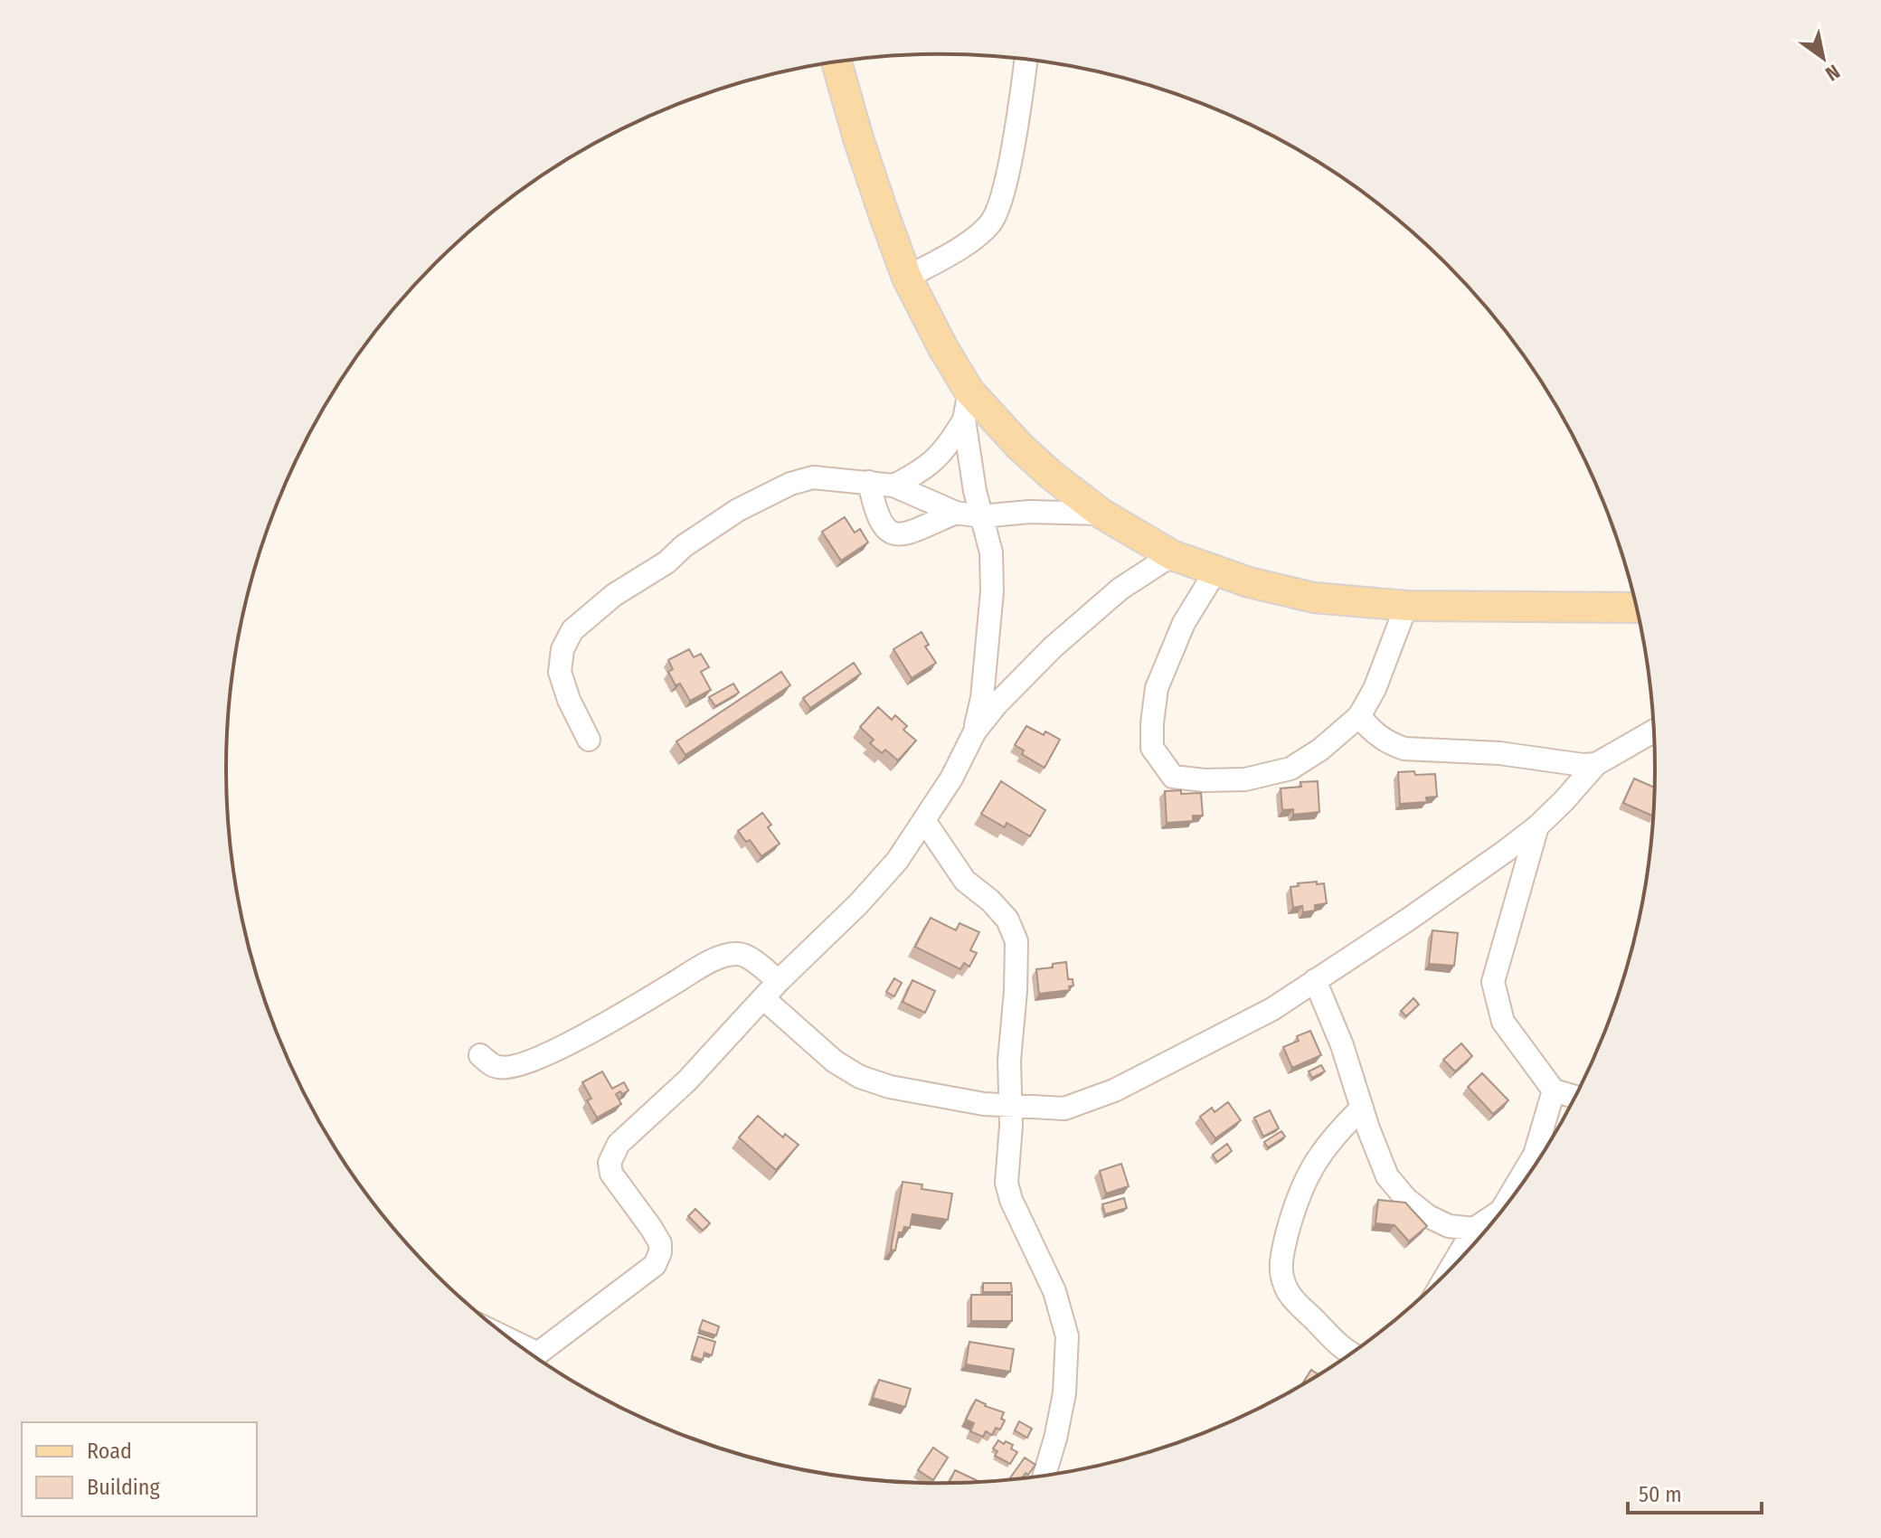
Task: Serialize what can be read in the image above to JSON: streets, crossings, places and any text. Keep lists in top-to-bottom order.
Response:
{
  "legend": ["Road", "Building"],
  "scale_bar": "50 m",
  "north": "bottom right"
}
